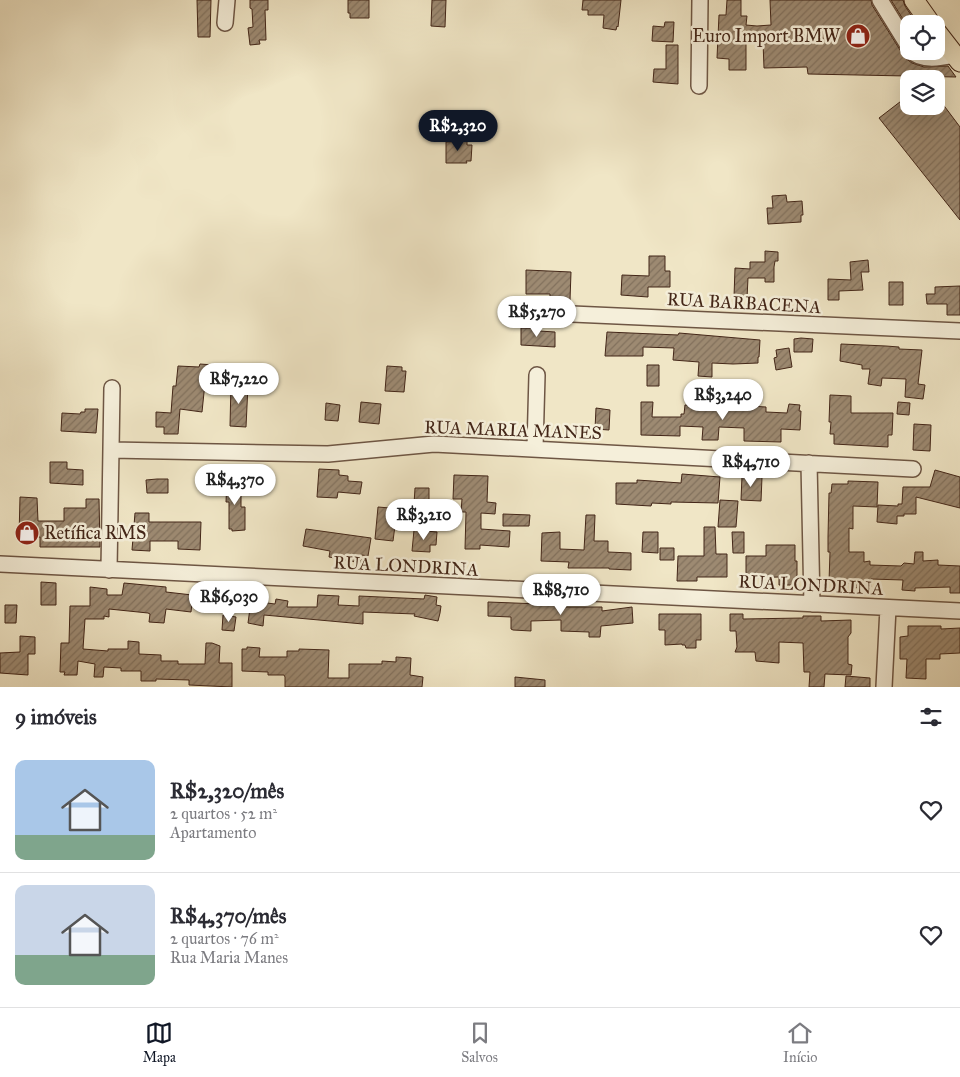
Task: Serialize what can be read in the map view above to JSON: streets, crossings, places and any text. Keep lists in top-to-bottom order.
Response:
{
  "streets": {
    "street": ["RUA BARBACENA", "RUA MARIA MANES", "RUA LONDRINA"]
  },
  "places": {
    "shop": ["Euro Import BMW", "Retífica RMS"]
  },
  "page": {
    "price": [
      "R$2,320",
      "R$5,270",
      "R$7,220",
      "R$3,240",
      "R$4,710",
      "R$4,370",
      "R$3,210",
      "R$8,710",
      "R$6,030"
    ],
    "heading": "9 imóveis",
    "list": [
      {
        "name": "R$2,320/mês",
        "note": "2 quartos · 52 m² · Apartamento"
      },
      {
        "name": "R$4,370/mês",
        "note": "2 quartos · 76 m² · Rua Maria Manes"
      }
    ],
    "tabs": ["Mapa", "Salvos", "Início"]
  }
}
